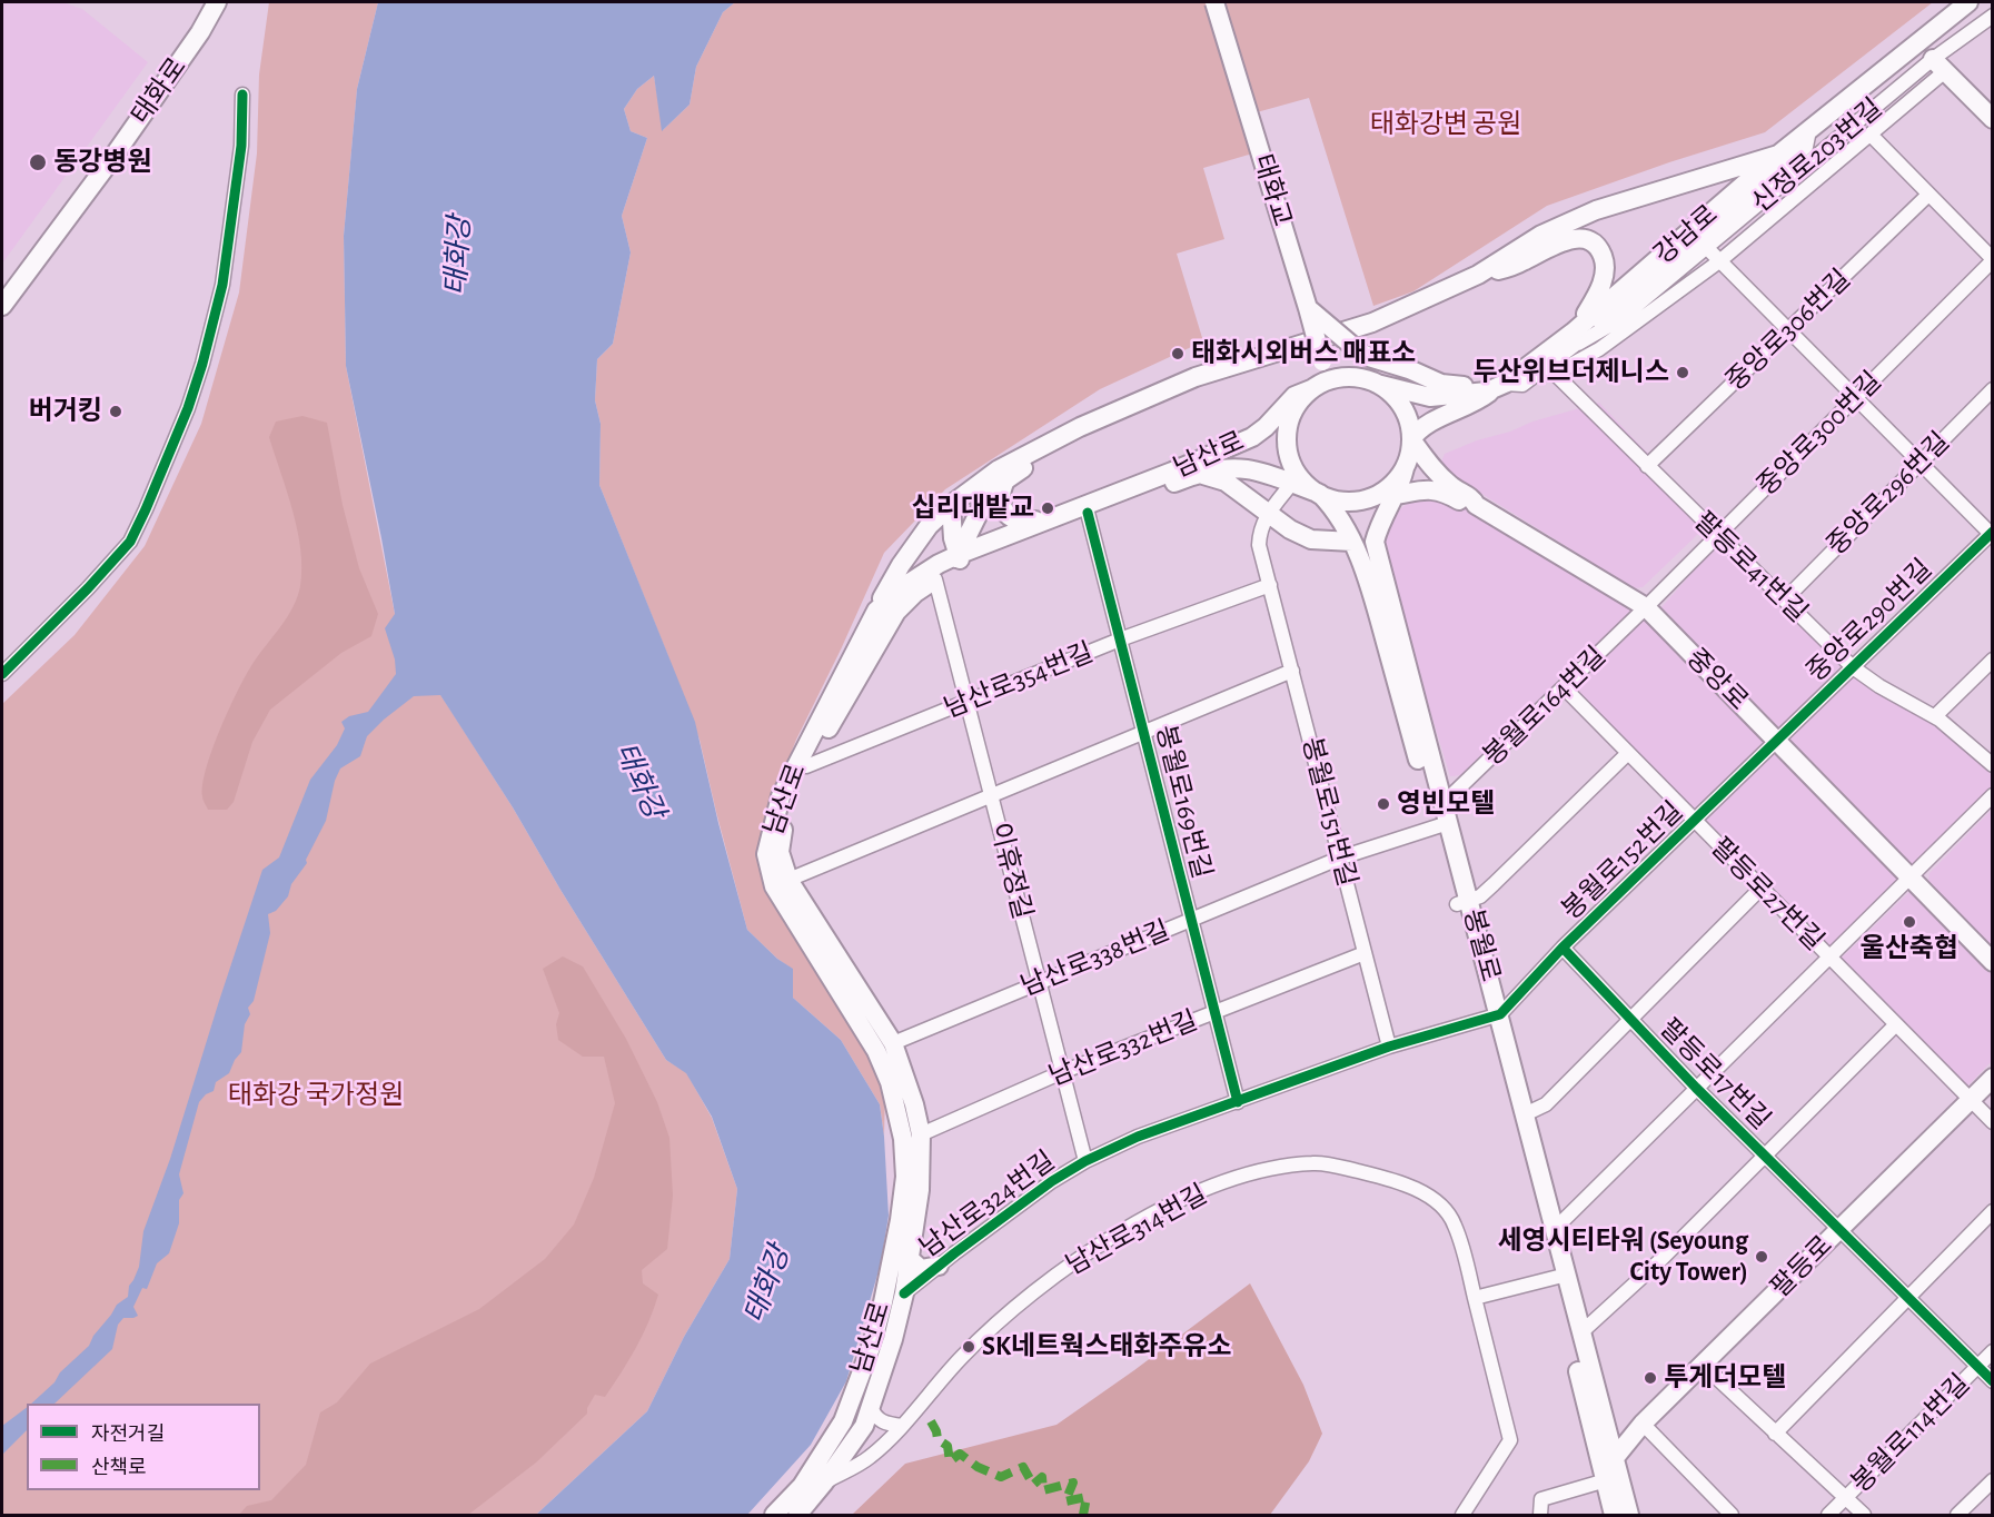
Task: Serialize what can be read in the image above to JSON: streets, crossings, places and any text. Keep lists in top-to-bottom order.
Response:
{
  "streets": {
    "main road": [
      "태화로",
      "태화교",
      "강남로",
      "남산로",
      "중앙로",
      "봉월로",
      "팔등로"
    ],
    "street": [
      "신정로203번길",
      "중앙로306번길",
      "중앙로300번길",
      "중앙로296번길",
      "팔등로41번길",
      "중앙로290번길",
      "남산로354번길",
      "봉월로164번길",
      "봉월로169번길",
      "봉월로151번길",
      "봉월로152번길",
      "이휴정길",
      "팔등로27번길",
      "남산로338번길",
      "남산로332번길",
      "팔등로17번길",
      "남산로324번길",
      "남산로314번길",
      "봉월로114번길"
    ]
  },
  "crossings": [
    ["신정로203번길", "강남로"],
    ["태화교", "강남로"],
    ["태화교", "남산로"],
    ["태화교", "중앙로"],
    ["태화교", "봉월로151번길"],
    ["강남로", "남산로"],
    ["강남로", "중앙로"],
    ["강남로", "봉월로151번길"],
    ["중앙로306번길", "팔등로41번길"],
    ["중앙로300번길", "팔등로41번길"],
    ["중앙로300번길", "중앙로"],
    ["중앙로300번길", "봉월로164번길"],
    ["남산로", "중앙로"],
    ["남산로", "남산로354번길"],
    ["남산로", "봉월로169번길"],
    ["남산로", "봉월로151번길"],
    ["남산로", "이휴정길"],
    ["남산로", "남산로338번길"],
    ["남산로", "남산로332번길"],
    ["남산로", "남산로324번길"],
    ["남산로", "남산로314번길"],
    ["중앙로296번길", "팔등로41번길"],
    ["팔등로41번길", "중앙로290번길"],
    ["중앙로290번길", "중앙로"],
    ["중앙로290번길", "봉월로152번길"],
    ["중앙로", "봉월로164번길"],
    ["중앙로", "봉월로151번길"],
    ["중앙로", "봉월로152번길"],
    ["남산로354번길", "봉월로169번길"],
    ["남산로354번길", "봉월로151번길"],
    ["남산로354번길", "이휴정길"],
    ["봉월로164번길", "팔등로27번길"],
    ["봉월로169번길", "남산로338번길"],
    ["봉월로169번길", "남산로332번길"],
    ["봉월로169번길", "남산로324번길"],
    ["봉월로151번길", "남산로338번길"],
    ["봉월로151번길", "남산로332번길"],
    ["봉월로151번길", "남산로324번길"],
    ["봉월로152번길", "팔등로27번길"],
    ["봉월로152번길", "봉월로"],
    ["봉월로152번길", "팔등로17번길"],
    ["이휴정길", "남산로338번길"],
    ["이휴정길", "남산로332번길"],
    ["이휴정길", "남산로324번길"],
    ["팔등로27번길", "팔등로"],
    ["봉월로", "팔등로"],
    ["팔등로17번길", "팔등로"],
    ["팔등로17번길", "봉월로114번길"]
  ],
  "water": ["태화강"],
  "parks": ["태화강변 공원", "태화강 국가정원"],
  "places": [
    "동강병원",
    "태화시외버스 매표소",
    "두산위브더제니스",
    "버거킹",
    "십리대밭교",
    "영빈모텔",
    "울산축협",
    "세영시티타워 (Seyoung City Tower)",
    "SK네트웍스태화주유소",
    "투게더모텔"
  ],
  "legend": ["자전거길", "산책로"]
}
